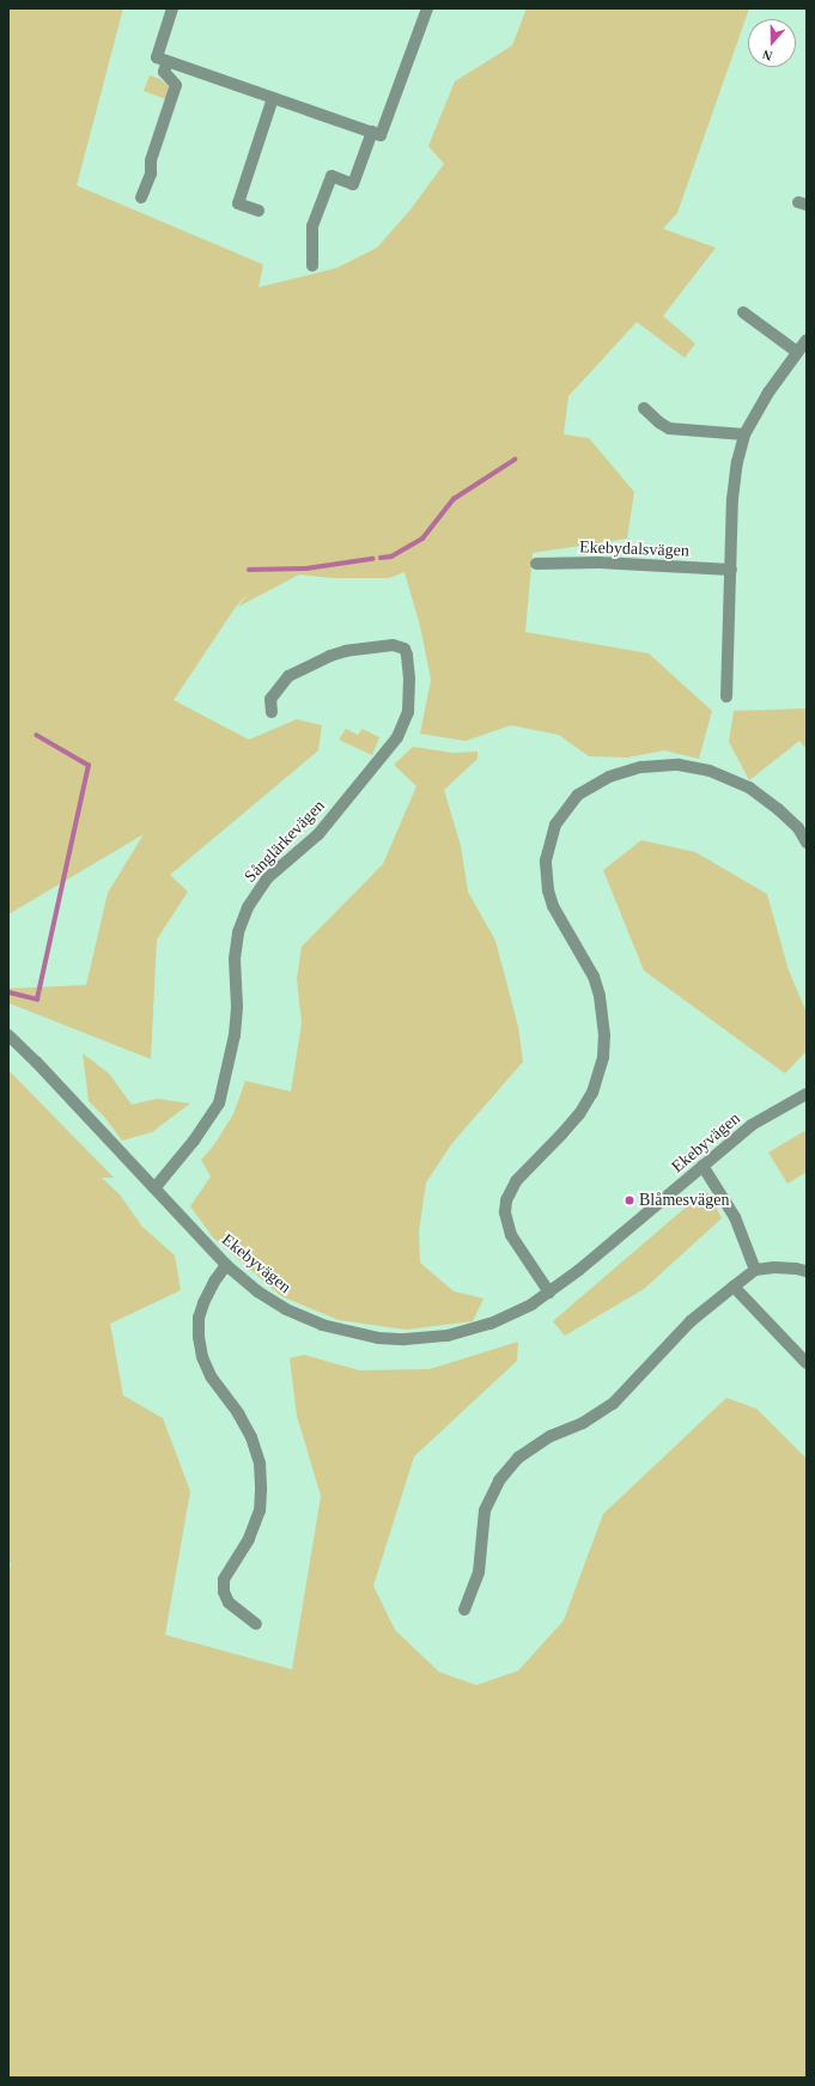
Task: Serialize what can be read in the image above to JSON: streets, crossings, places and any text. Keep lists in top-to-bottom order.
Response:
{
  "streets": {
    "street": ["Ekebydalsvägen", "Sånglärkevägen", "Ekebyvägen"]
  },
  "crossings": [
    ["Sånglärkevägen", "Ekebyvägen"]
  ],
  "places": ["Blåmesvägen"],
  "north": "bottom"
}
